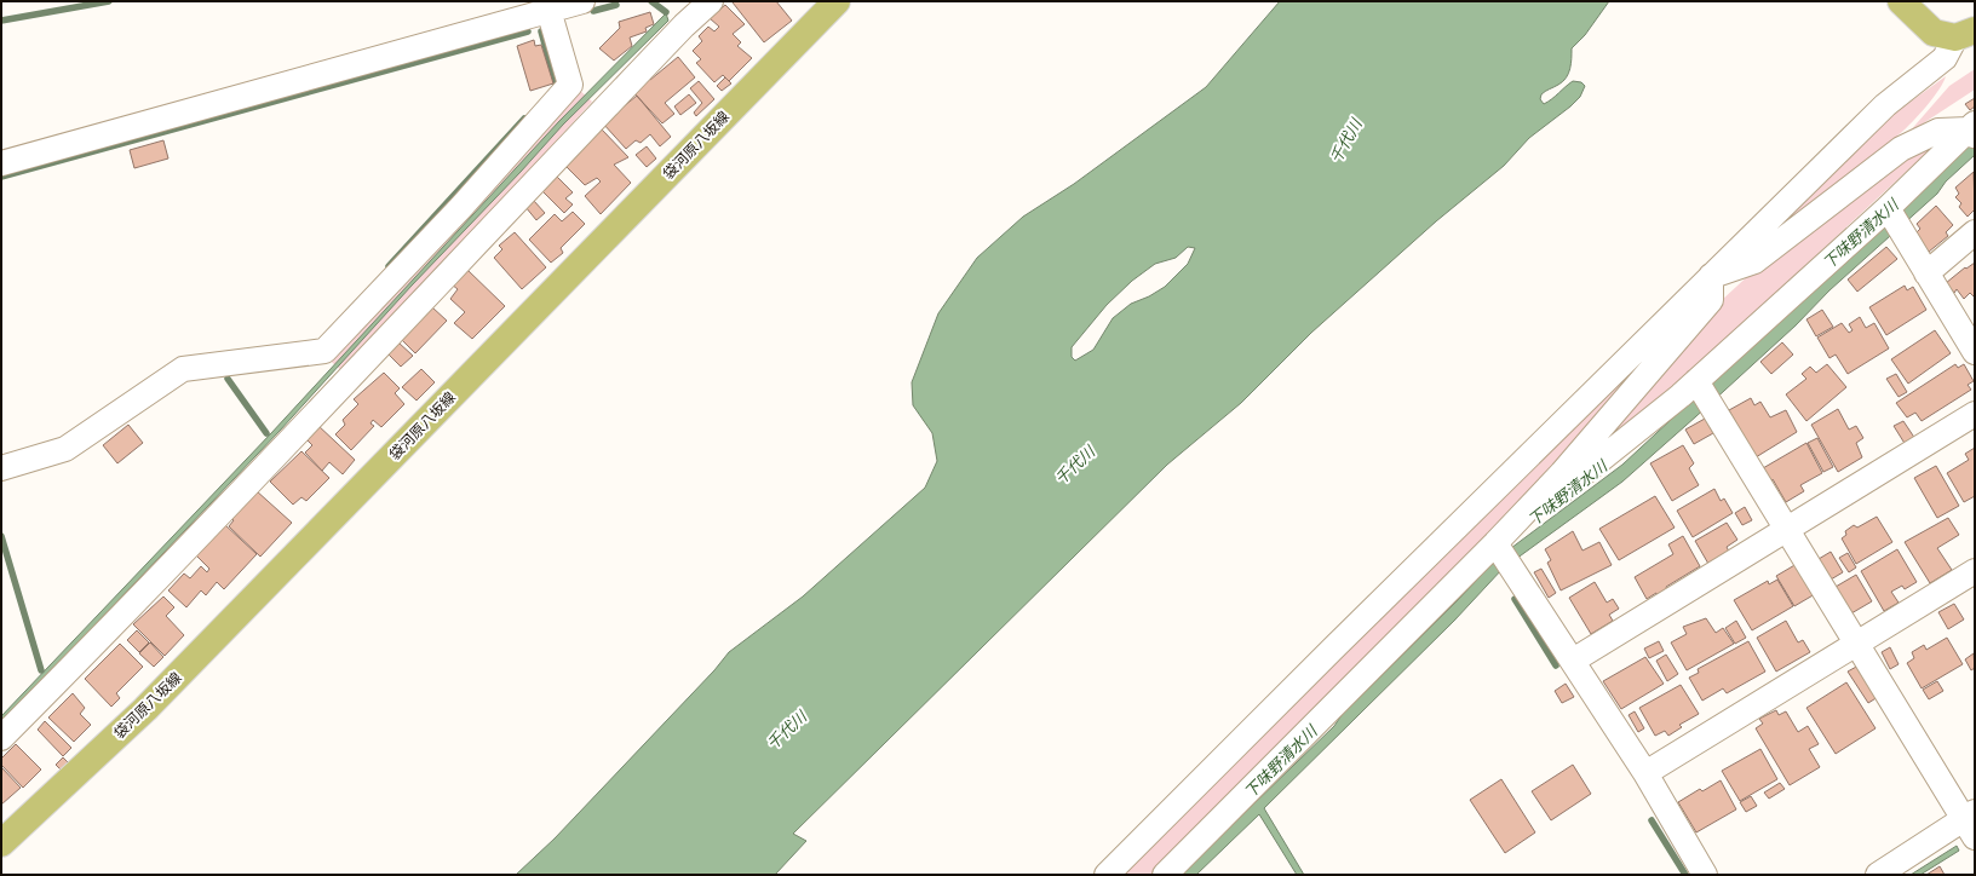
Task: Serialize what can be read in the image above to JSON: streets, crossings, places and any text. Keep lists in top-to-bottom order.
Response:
{
  "streets": {
    "main road": ["袋河原八坂線"]
  },
  "water": ["千代川", "下味野清水川"]
}
